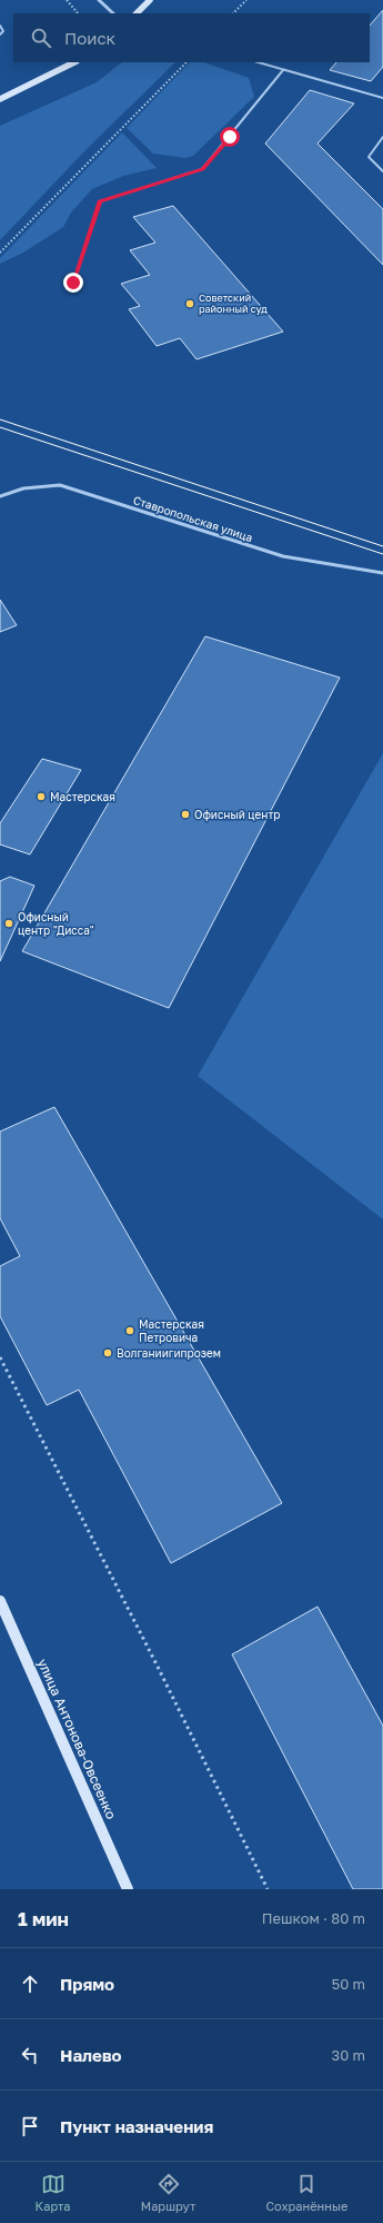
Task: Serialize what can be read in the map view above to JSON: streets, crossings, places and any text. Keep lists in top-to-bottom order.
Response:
{
  "streets": {
    "main road": ["улица Антонова-Овсеенко"],
    "lane": ["Ставропольская улица"]
  },
  "places": [
    "Советский районный суд",
    "Мастерская",
    "Офисный центр",
    "Офисный центр \"Дисса\"",
    "Мастерская Петровича",
    "Волганиигипрозем"
  ],
  "page": {
    "search": "Поиск",
    "heading": ["1 мин", "Пешком · 80 m"],
    "list": [
      ["Прямо", "50 m"],
      ["Налево", "30 m"],
      "Пункт назначения"
    ],
    "nav": ["Карта", "Маршрут", "Сохранённые"]
  }
}
